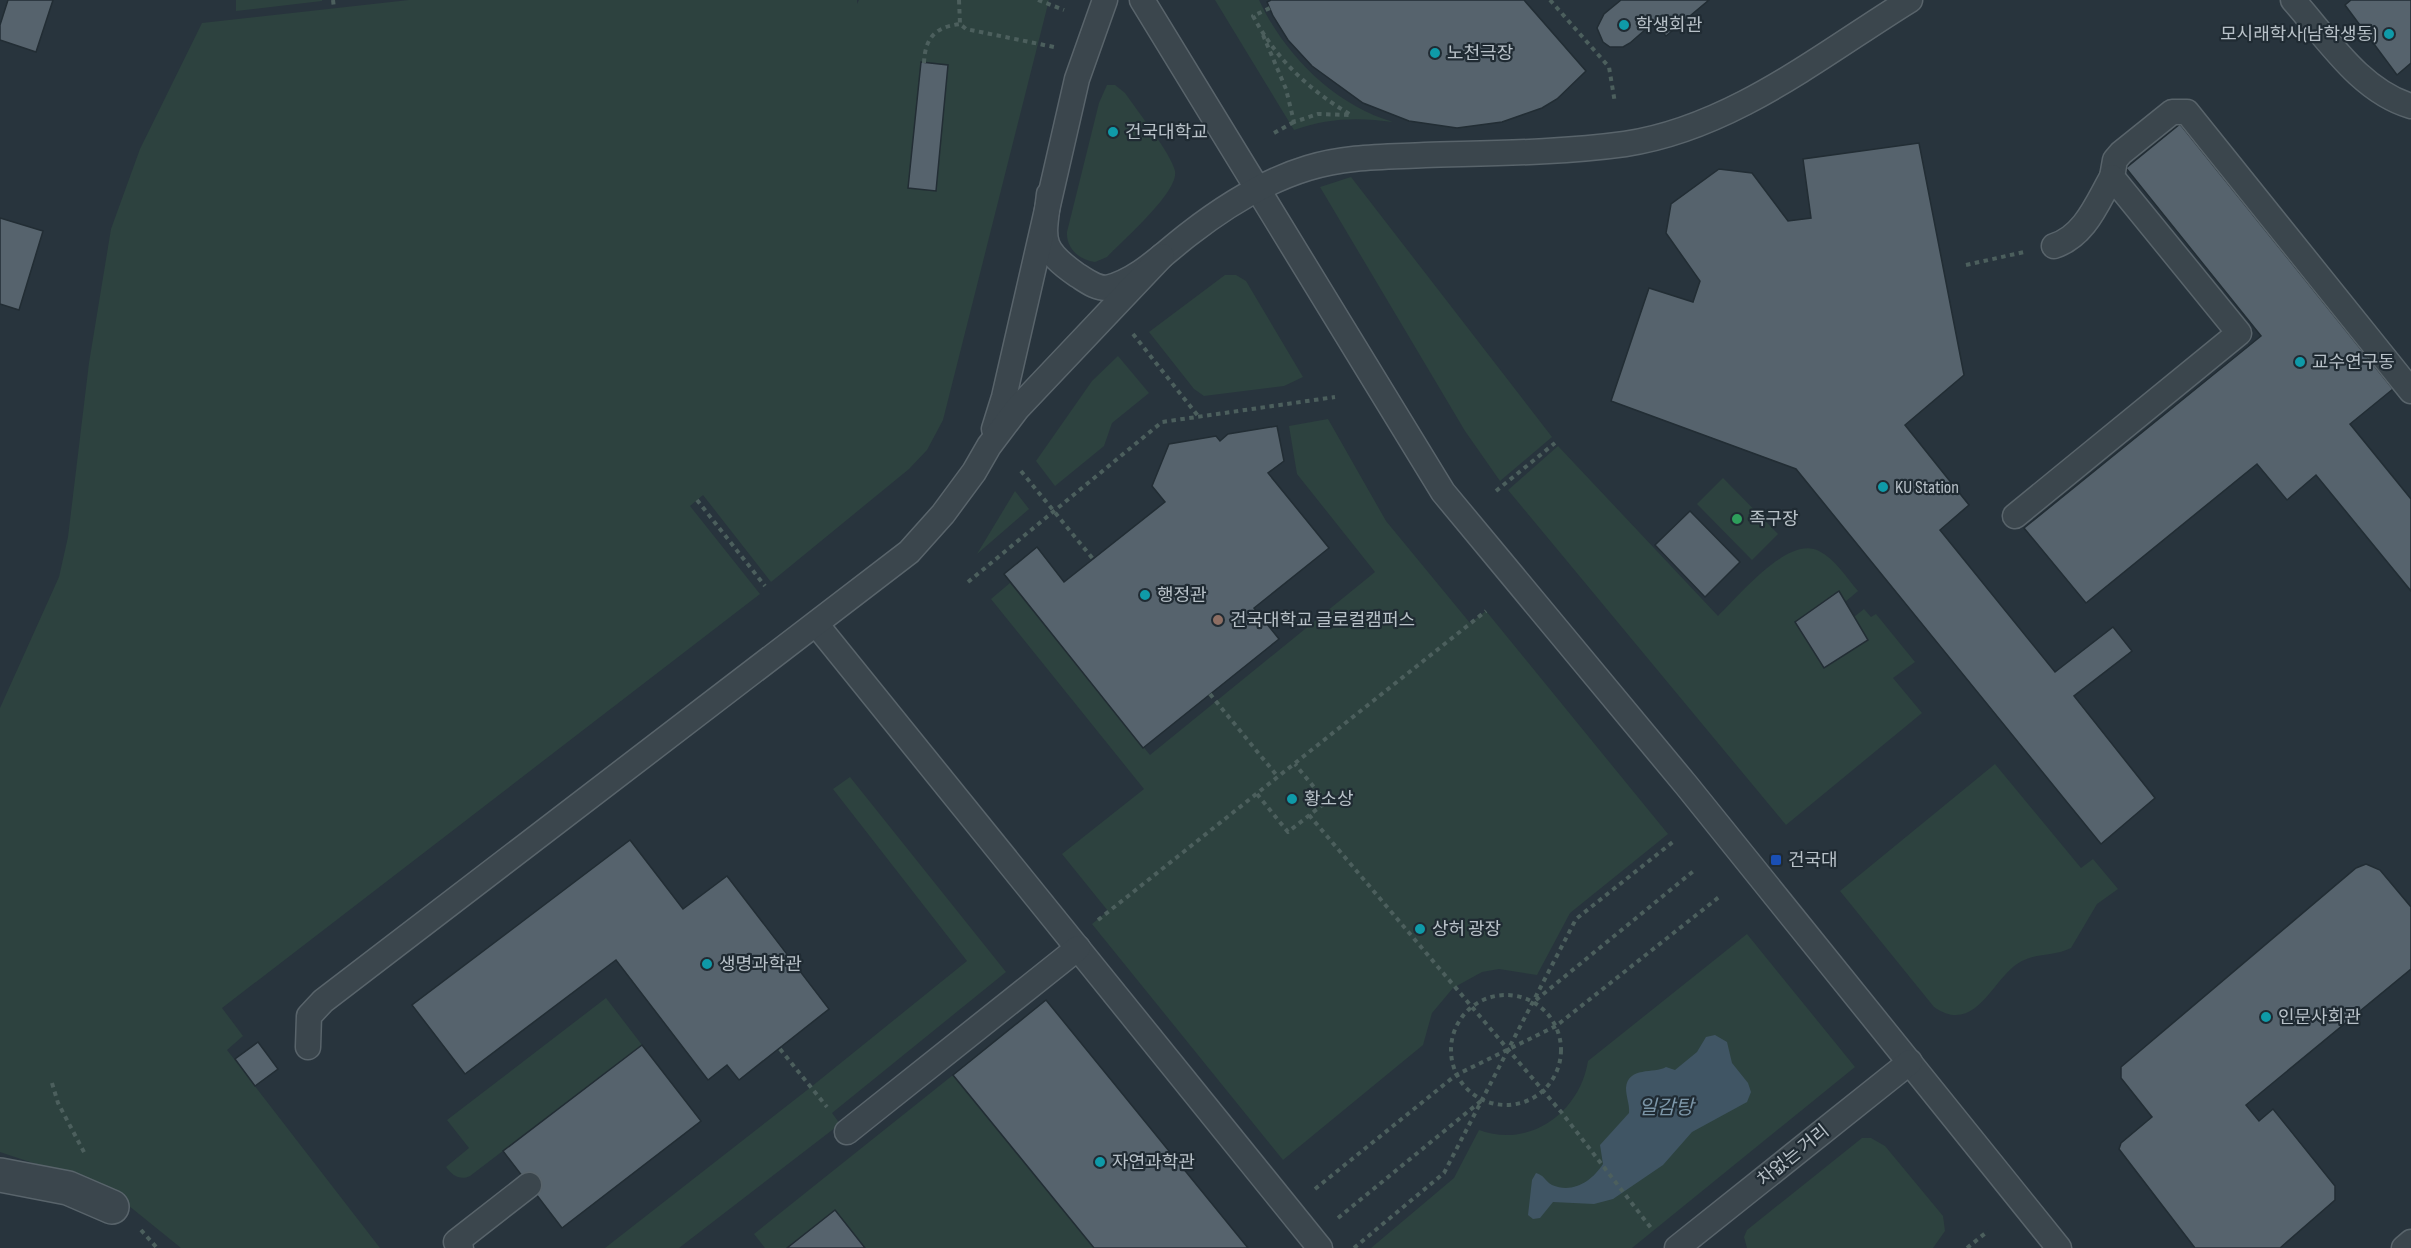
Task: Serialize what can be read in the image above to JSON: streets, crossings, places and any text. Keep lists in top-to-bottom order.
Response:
{
  "streets": {
    "lane": ["차없는 거리"]
  },
  "water": ["일감탕"],
  "places": {
    "other": [
      "학생회관",
      "모시래학사(남학생동)",
      "노천극장",
      "건국대학교",
      "교수연구동",
      "KU Station",
      "족구장",
      "행정관",
      "건국대학교 글로컬캠퍼스",
      "황소상",
      "상허 광장",
      "생명과학관",
      "인문사회관",
      "자연과학관"
    ],
    "transit": ["건국대"]
  }
}
